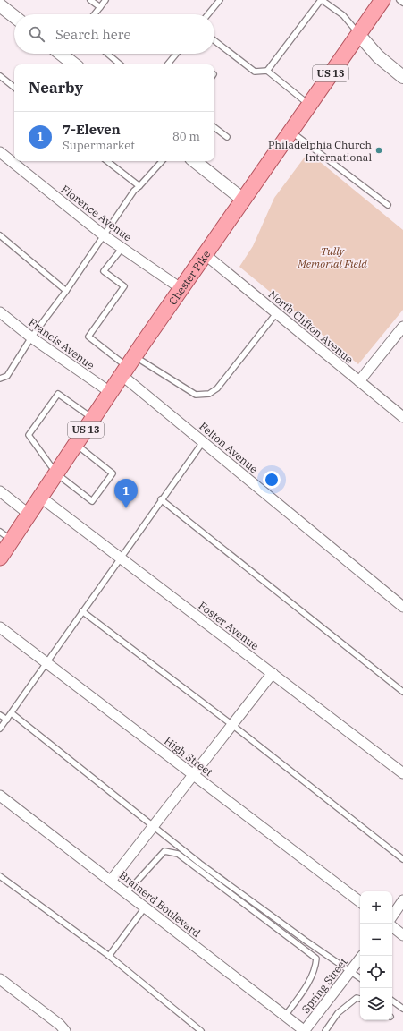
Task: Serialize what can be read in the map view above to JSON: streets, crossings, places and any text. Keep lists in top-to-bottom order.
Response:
{
  "streets": {
    "main road": ["US 13", "Chester Pike"],
    "street": [
      "Florence Avenue",
      "North Clifton Avenue",
      "Francis Avenue",
      "Felton Avenue",
      "Foster Avenue",
      "High Street",
      "Brainerd Boulevard",
      "Spring Street"
    ]
  },
  "crossings": [
    ["Florence Avenue", "Chester Pike"],
    ["Chester Pike", "North Clifton Avenue"],
    ["Chester Pike", "Francis Avenue"],
    ["Chester Pike", "Felton Avenue"],
    ["Chester Pike", "Foster Avenue"],
    ["Brainerd Boulevard", "Spring Street"]
  ],
  "parks": ["Tully Memorial Field"],
  "places": ["Philadelphia Church International"],
  "page": {
    "search": "Search here",
    "heading": "Nearby",
    "list": [
      {
        "mark": "1",
        "name": "7-Eleven",
        "note": "Supermarket",
        "value": "80 m"
      }
    ],
    "pins": "1",
    "map_buttons": ["+", "−"]
  }
}
